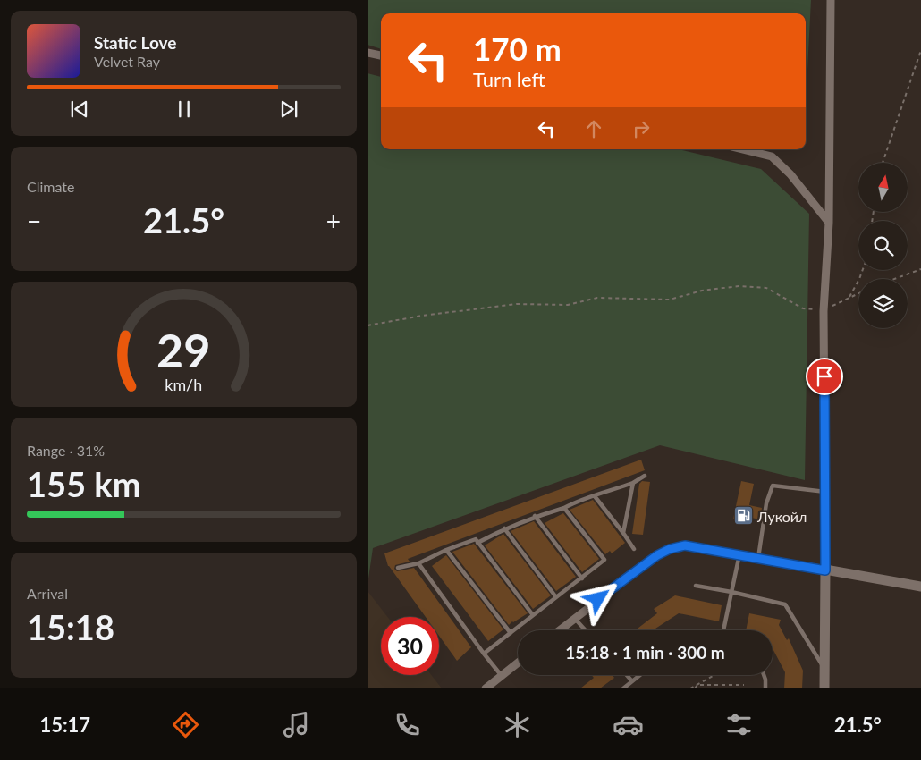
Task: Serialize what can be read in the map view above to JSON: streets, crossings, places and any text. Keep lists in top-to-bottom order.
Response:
{
  "places": {
    "fuel station": ["Лукойл"]
  },
  "north": "top",
  "page": {
    "turn": ["170 m", "Turn left"],
    "song": ["Static Love", "Velvet Ray"],
    "tile": [
      "Climate",
      ["Range · 31%", "155 km"],
      ["Arrival", "15:18"]
    ],
    "heat": ["−", "21.5°", "+"],
    "limit": "30",
    "trip": "15:18 · 1 min · 300 m",
    "tabs": ["15:17", "21.5°"],
    "gauge": ["29", "km/h"]
  }
}
